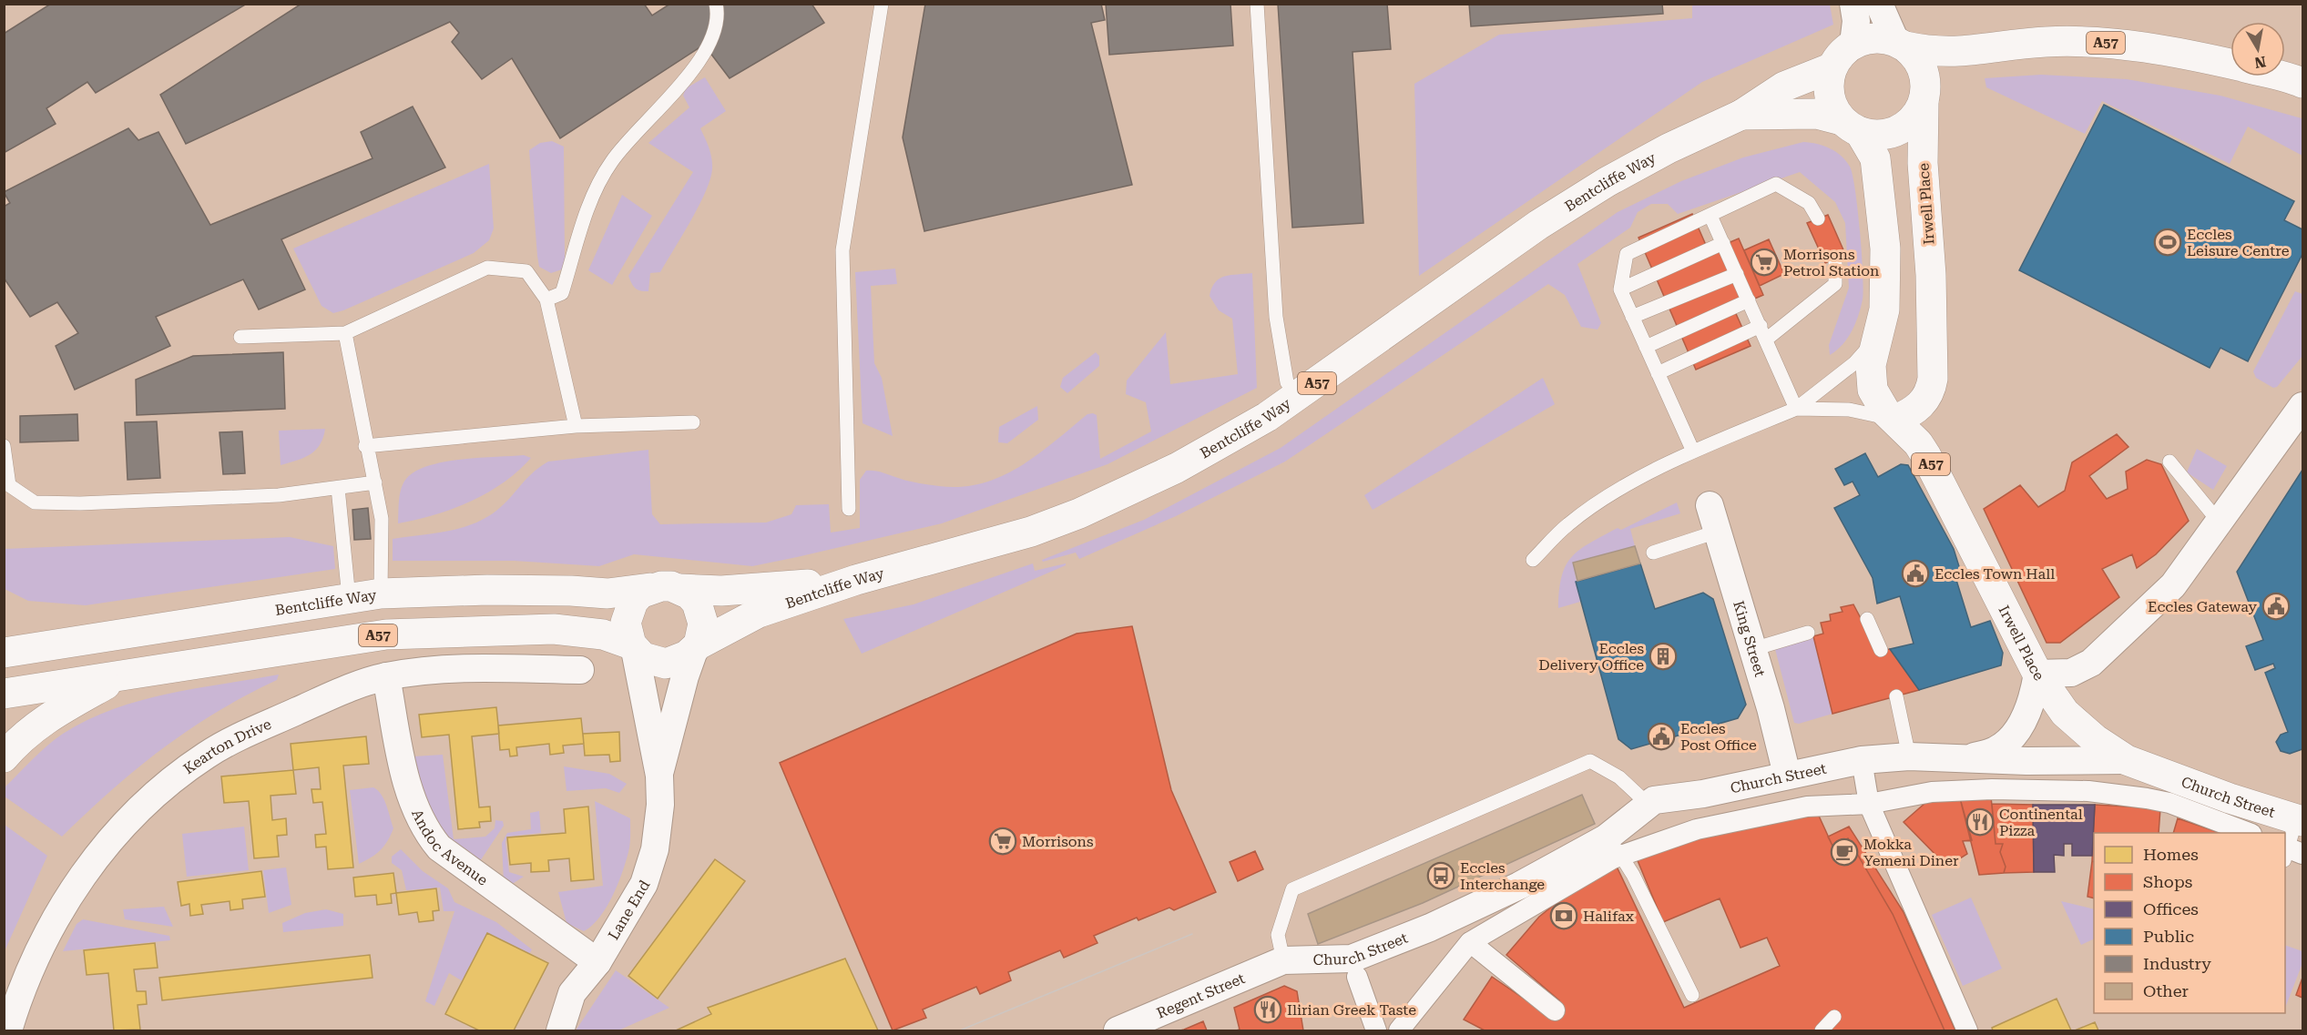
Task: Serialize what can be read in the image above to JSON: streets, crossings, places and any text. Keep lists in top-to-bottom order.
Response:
{
  "streets": {
    "main road": [
      "A57",
      "Bentcliffe Way",
      "Irwell Place",
      "Church Street"
    ],
    "street": [
      "King Street",
      "Kearton Drive",
      "Andoc Avenue",
      "Lane End",
      "Regent Street"
    ]
  },
  "crossings": [
    ["A57", "Bentcliffe Way"],
    ["A57", "Irwell Place"],
    ["A57", "Lane End"],
    ["Bentcliffe Way", "Irwell Place"],
    ["Bentcliffe Way", "Lane End"],
    ["Irwell Place", "Church Street"],
    ["King Street", "Church Street"],
    ["Kearton Drive", "Andoc Avenue"],
    ["Church Street", "Regent Street"],
    ["Andoc Avenue", "Lane End"]
  ],
  "places": {
    "sports": ["Eccles Leisure Centre"],
    "supermarket": ["Morrisons Petrol Station", "Morrisons"],
    "public building": ["Eccles Town Hall", "Eccles Gateway", "Eccles Post Office"],
    "building": ["Eccles Delivery Office"],
    "restaurant": ["Continental Pizza", "Ilirian Greek Taste"],
    "cafe": ["Mokka Yemeni Diner"],
    "bus stop": ["Eccles Interchange"],
    "bank": ["Halifax"]
  },
  "legend": [
    "Homes",
    "Shops",
    "Offices",
    "Public",
    "Industry",
    "Other"
  ],
  "north": "bottom"
}
